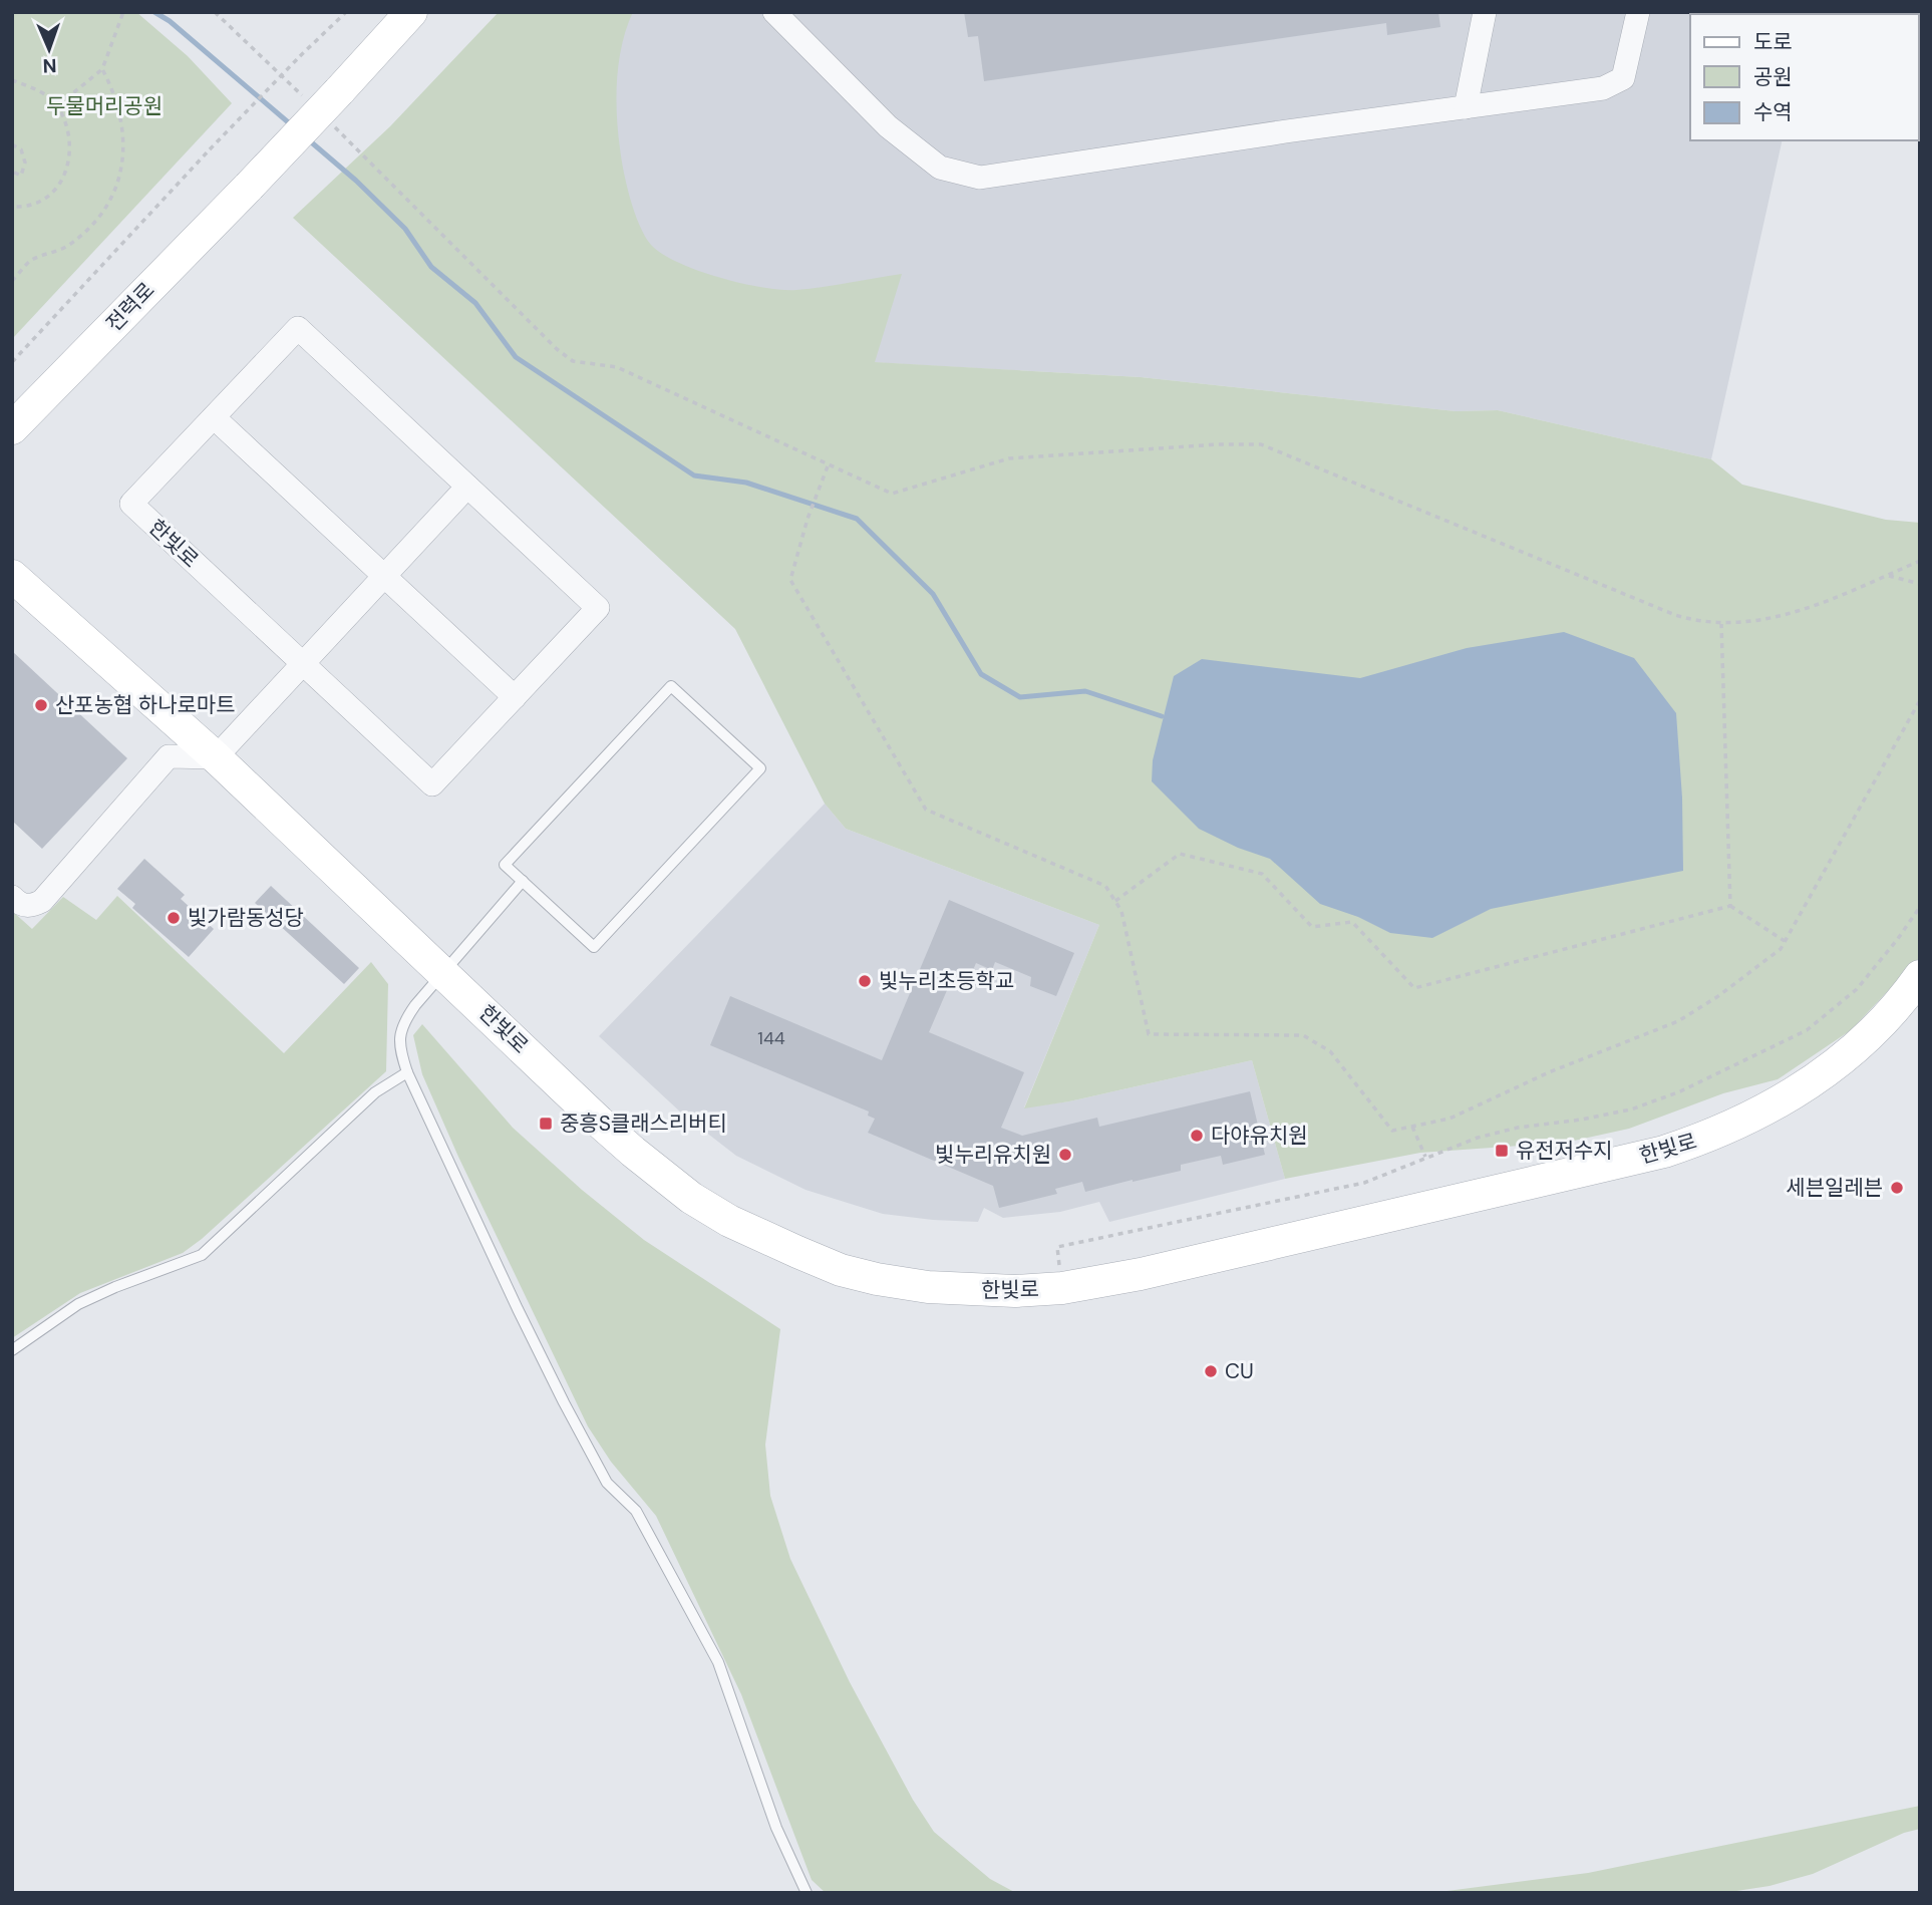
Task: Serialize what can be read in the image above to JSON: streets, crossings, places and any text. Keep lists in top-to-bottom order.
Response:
{
  "streets": {
    "street": ["전력로", "한빛로"]
  },
  "parks": ["두물머리공원"],
  "places": {
    "other": [
      "산포농협 하나로마트",
      "빛가람동성당",
      "빛누리초등학교",
      "다야유치원",
      "빛누리유치원",
      "세븐일레븐",
      "CU"
    ],
    "transit": ["중흥S클래스리버티", "유전저수지"]
  },
  "house_numbers": ["144"],
  "legend": ["도로", "공원", "수역"],
  "north": "bottom"
}
